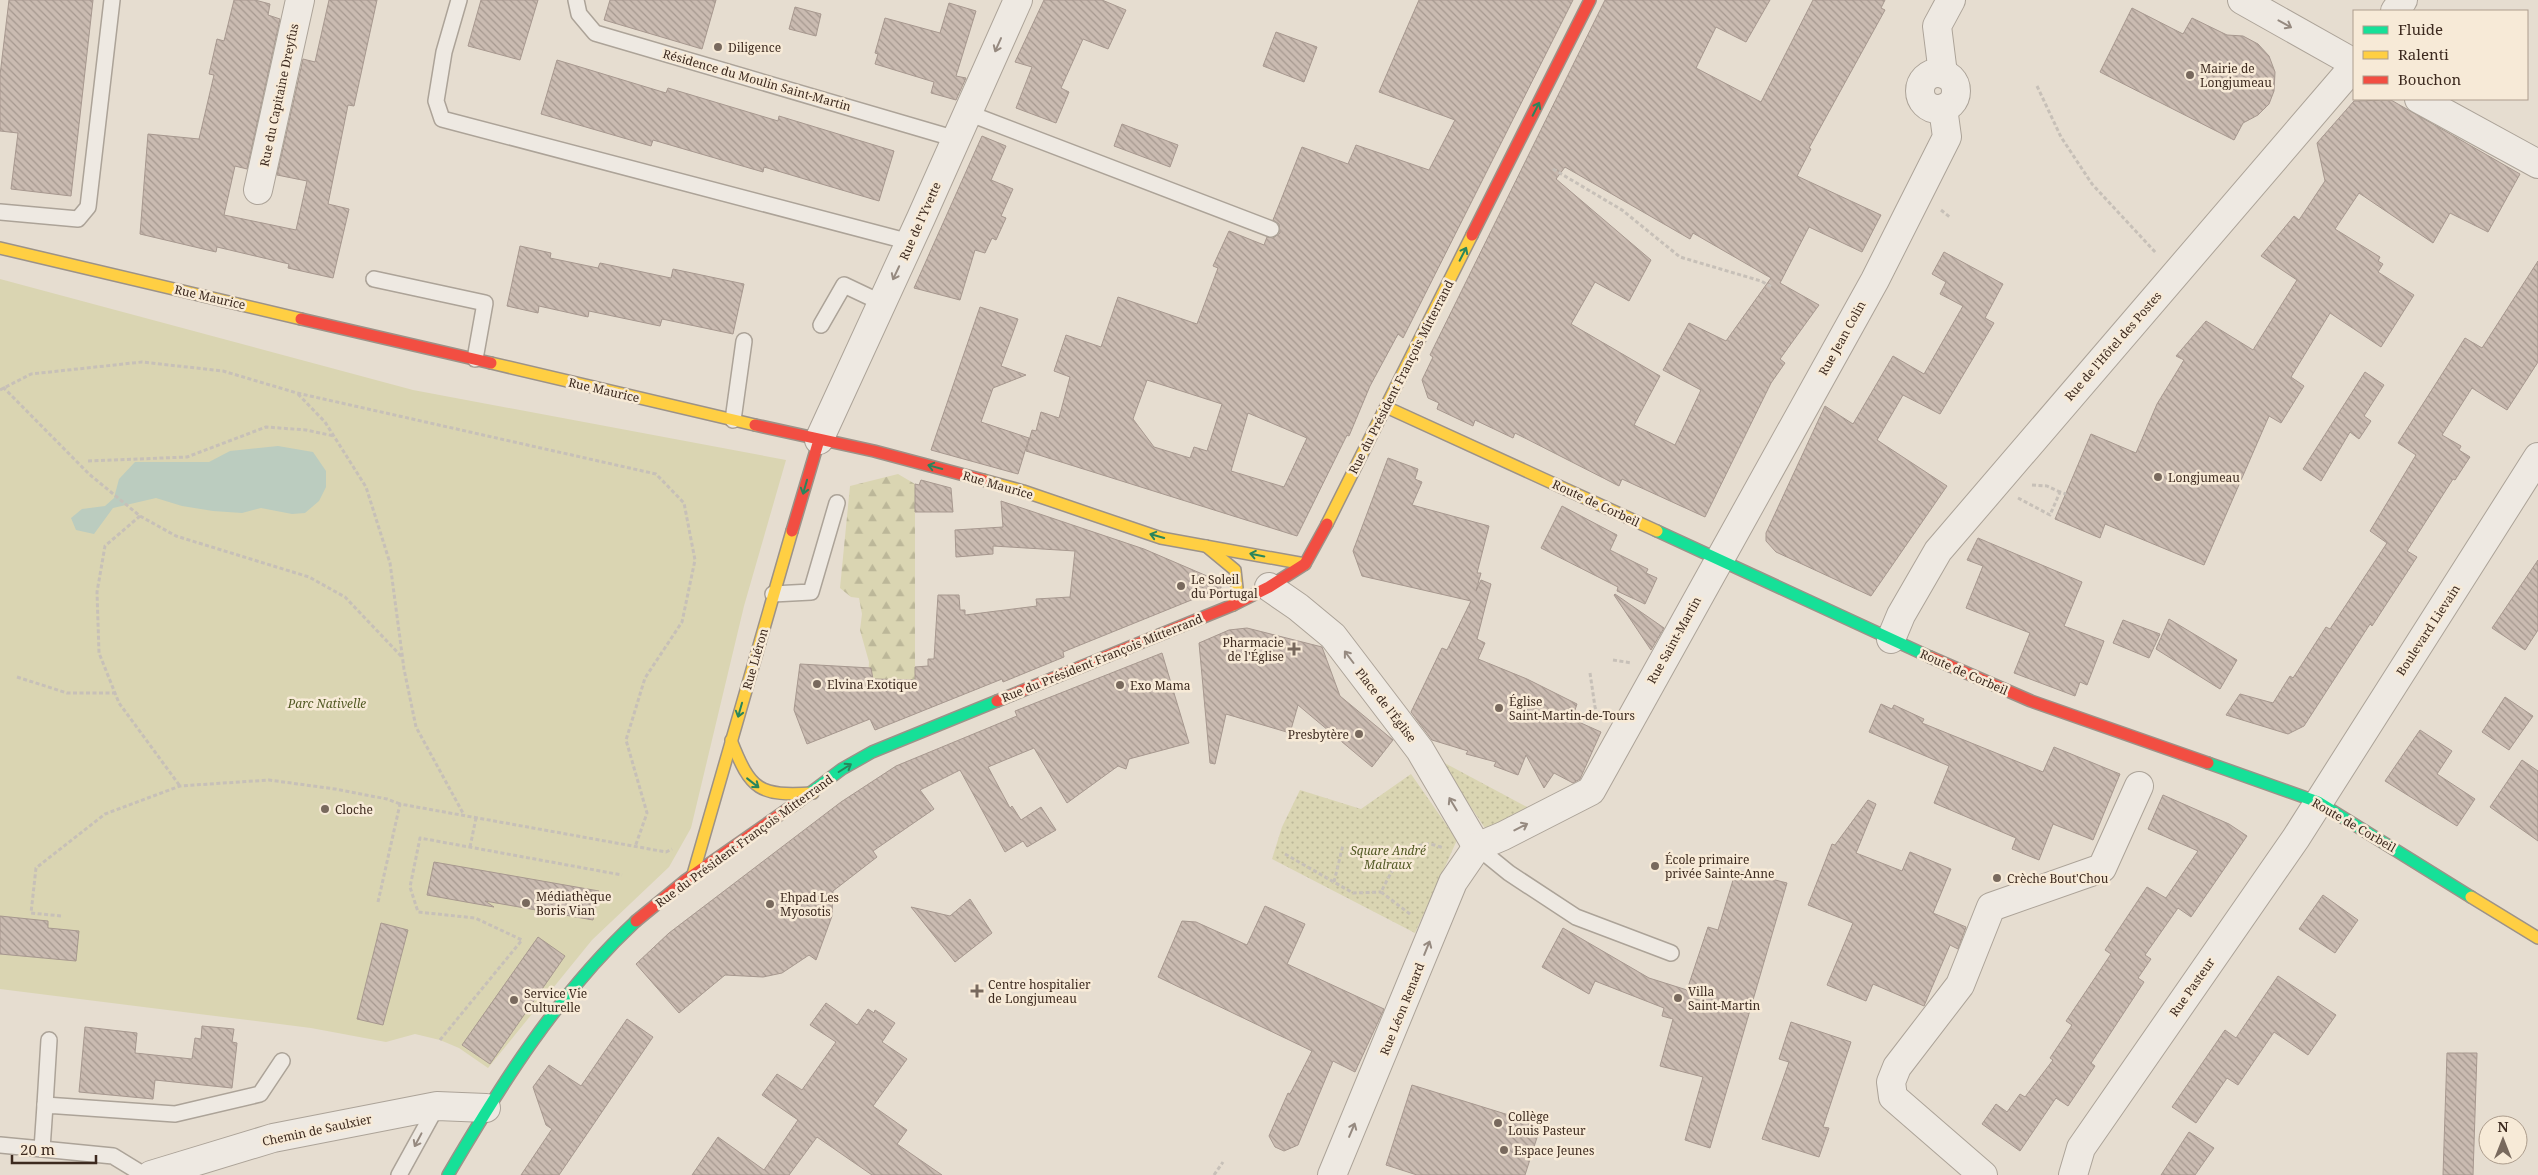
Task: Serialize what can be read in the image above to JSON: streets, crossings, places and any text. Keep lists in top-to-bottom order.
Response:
{
  "streets": {
    "main road": [
      "Rue Maurice",
      "Rue du Président François Mitterrand",
      "Route de Corbeil",
      "Rue Liéron"
    ],
    "street": [
      "Rue du Capitaine Dreyfus",
      "Rue de l'Yvette",
      "Rue Jean Colin",
      "Rue de l'Hôtel des Postes",
      "Boulevard Lievain",
      "Rue Saint-Martin",
      "Place de l'Église",
      "Rue Pasteur",
      "Rue Léon Renard",
      "Chemin de Saulxier"
    ],
    "lane": ["Résidence du Moulin Saint-Martin"]
  },
  "crossings": [
    ["Résidence du Moulin Saint-Martin", "Rue de l'Yvette"],
    ["Rue de l'Yvette", "Rue Maurice"],
    ["Rue de l'Yvette", "Rue Liéron"],
    ["Rue Maurice", "Rue du Président François Mitterrand"],
    ["Rue Maurice", "Rue Liéron"],
    ["Rue Jean Colin", "Route de Corbeil"],
    ["Rue Jean Colin", "Rue Saint-Martin"],
    ["Rue de l'Hôtel des Postes", "Route de Corbeil"],
    ["Rue du Président François Mitterrand", "Route de Corbeil"],
    ["Rue du Président François Mitterrand", "Rue Liéron"],
    ["Rue du Président François Mitterrand", "Place de l'Église"],
    ["Rue du Président François Mitterrand", "Chemin de Saulxier"],
    ["Route de Corbeil", "Boulevard Lievain"],
    ["Route de Corbeil", "Rue Saint-Martin"],
    ["Route de Corbeil", "Rue Pasteur"],
    ["Boulevard Lievain", "Rue Pasteur"],
    ["Rue Saint-Martin", "Place de l'Église"],
    ["Rue Saint-Martin", "Rue Léon Renard"],
    ["Place de l'Église", "Rue Léon Renard"]
  ],
  "one_way": [
    "Rue de l'Yvette",
    "Rue Maurice",
    "Rue du Président François Mitterrand",
    "Rue Saint-Martin",
    "Rue Liéron",
    "Place de l'Église",
    "Rue Léon Renard"
  ],
  "parks": ["Parc Nativelle", "Square André Malraux"],
  "places": {
    "other": [
      "Diligence",
      "Mairie de Longjumeau",
      "Longjumeau",
      "Le Soleil du Portugal",
      "Elvina Exotique",
      "Exo Mama",
      "Église Saint-Martin-de-Tours",
      "Presbytère",
      "Cloche",
      "École primaire privée Sainte-Anne",
      "Crèche Bout'Chou",
      "Médiathèque Boris Vian",
      "Ehpad Les Myosotis",
      "Villa Saint-Martin",
      "Service Vie Culturelle",
      "Collège Louis Pasteur",
      "Espace Jeunes"
    ],
    "health": ["Pharmacie de l'Église", "Centre hospitalier de Longjumeau"]
  },
  "legend": ["Fluide", "Ralenti", "Bouchon"],
  "scale_bar": "20 m",
  "north": "top"
}
